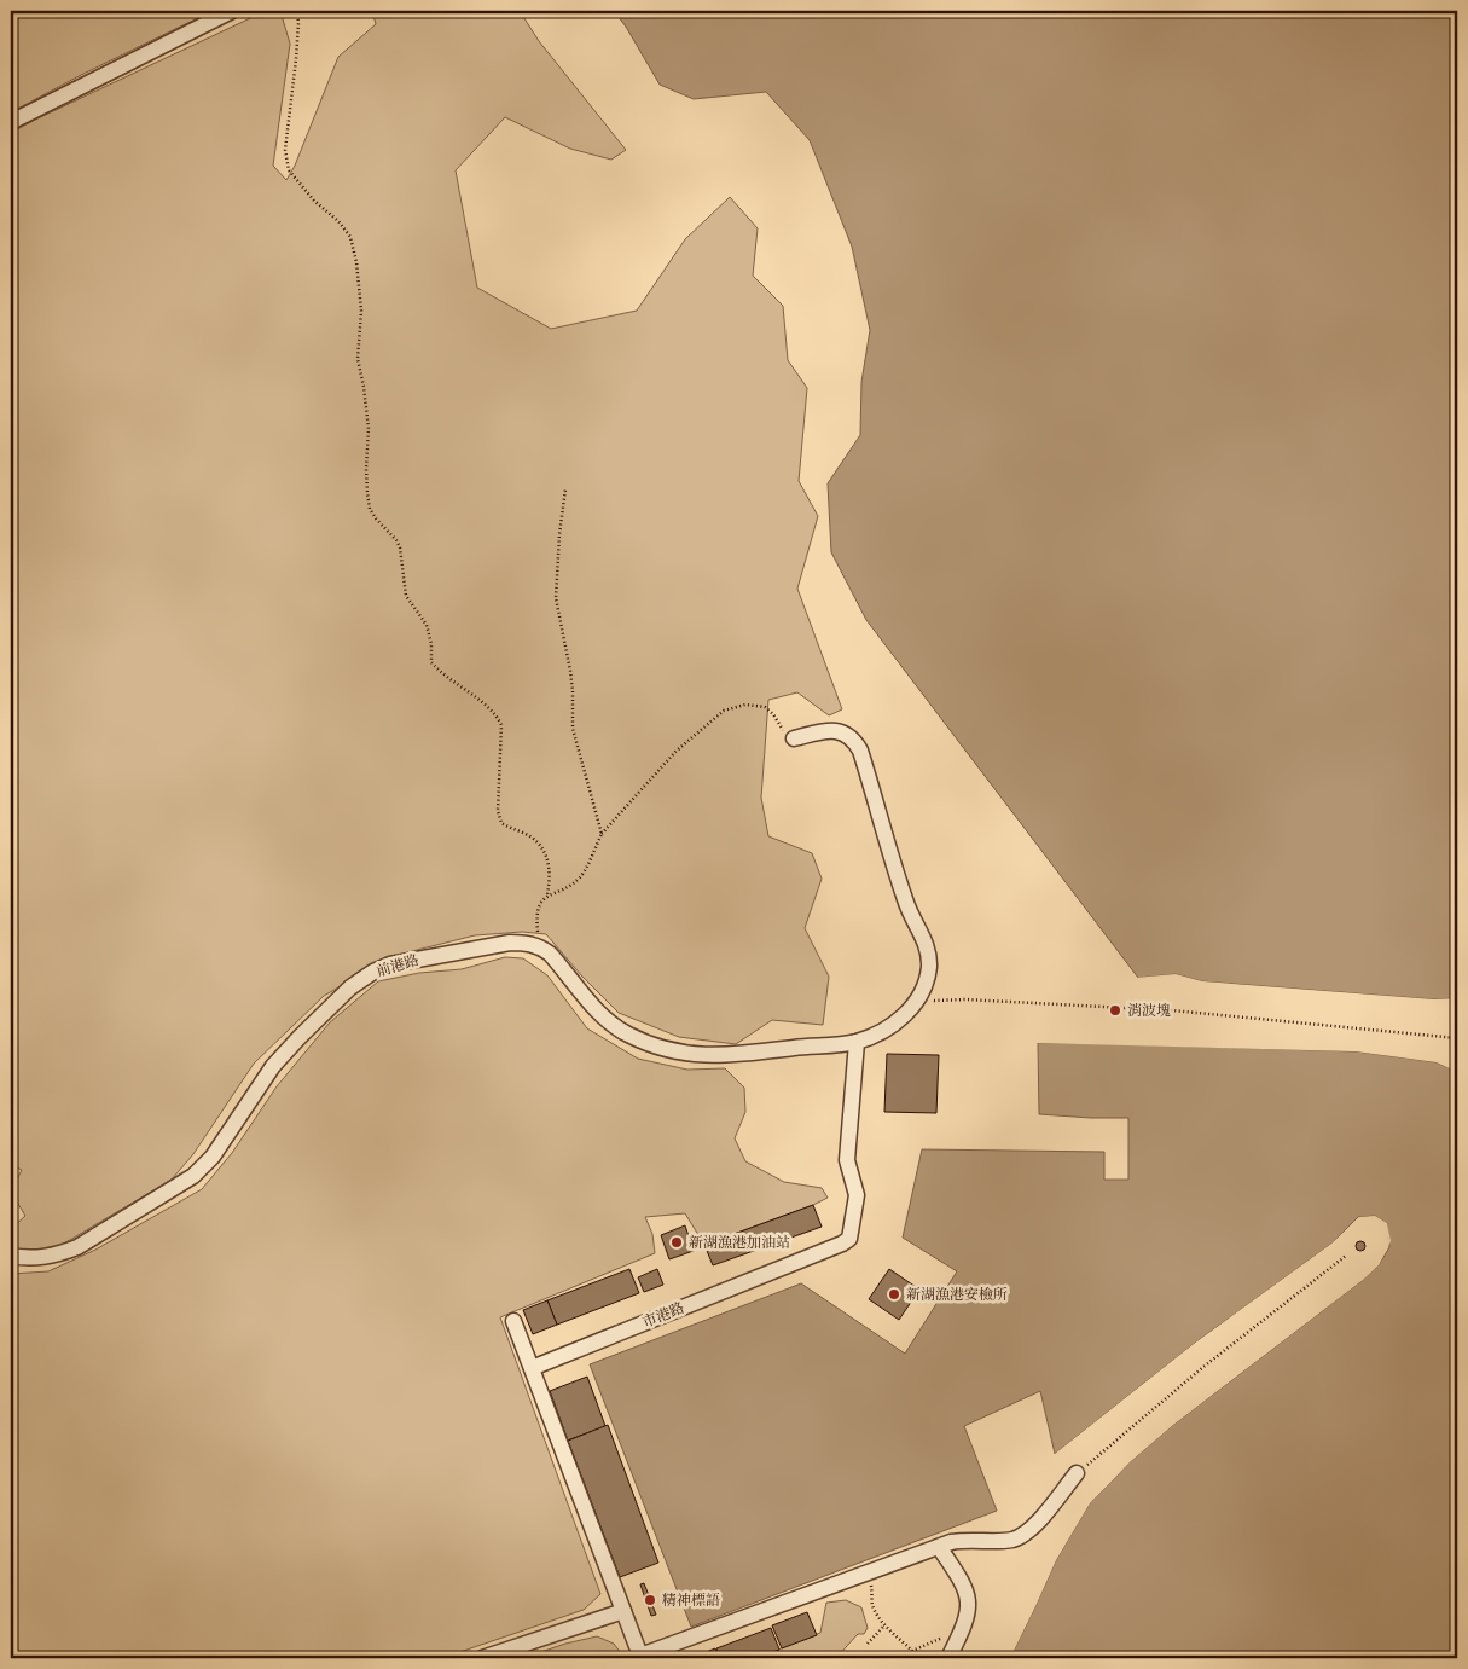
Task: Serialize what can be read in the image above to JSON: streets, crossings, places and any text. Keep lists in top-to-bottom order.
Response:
{
  "streets": {
    "street": ["前港路", "市港路"]
  },
  "places": [
    "消波塊",
    "新湖漁港加油站",
    "新湖漁港安檢所",
    "精神標語"
  ]
}
